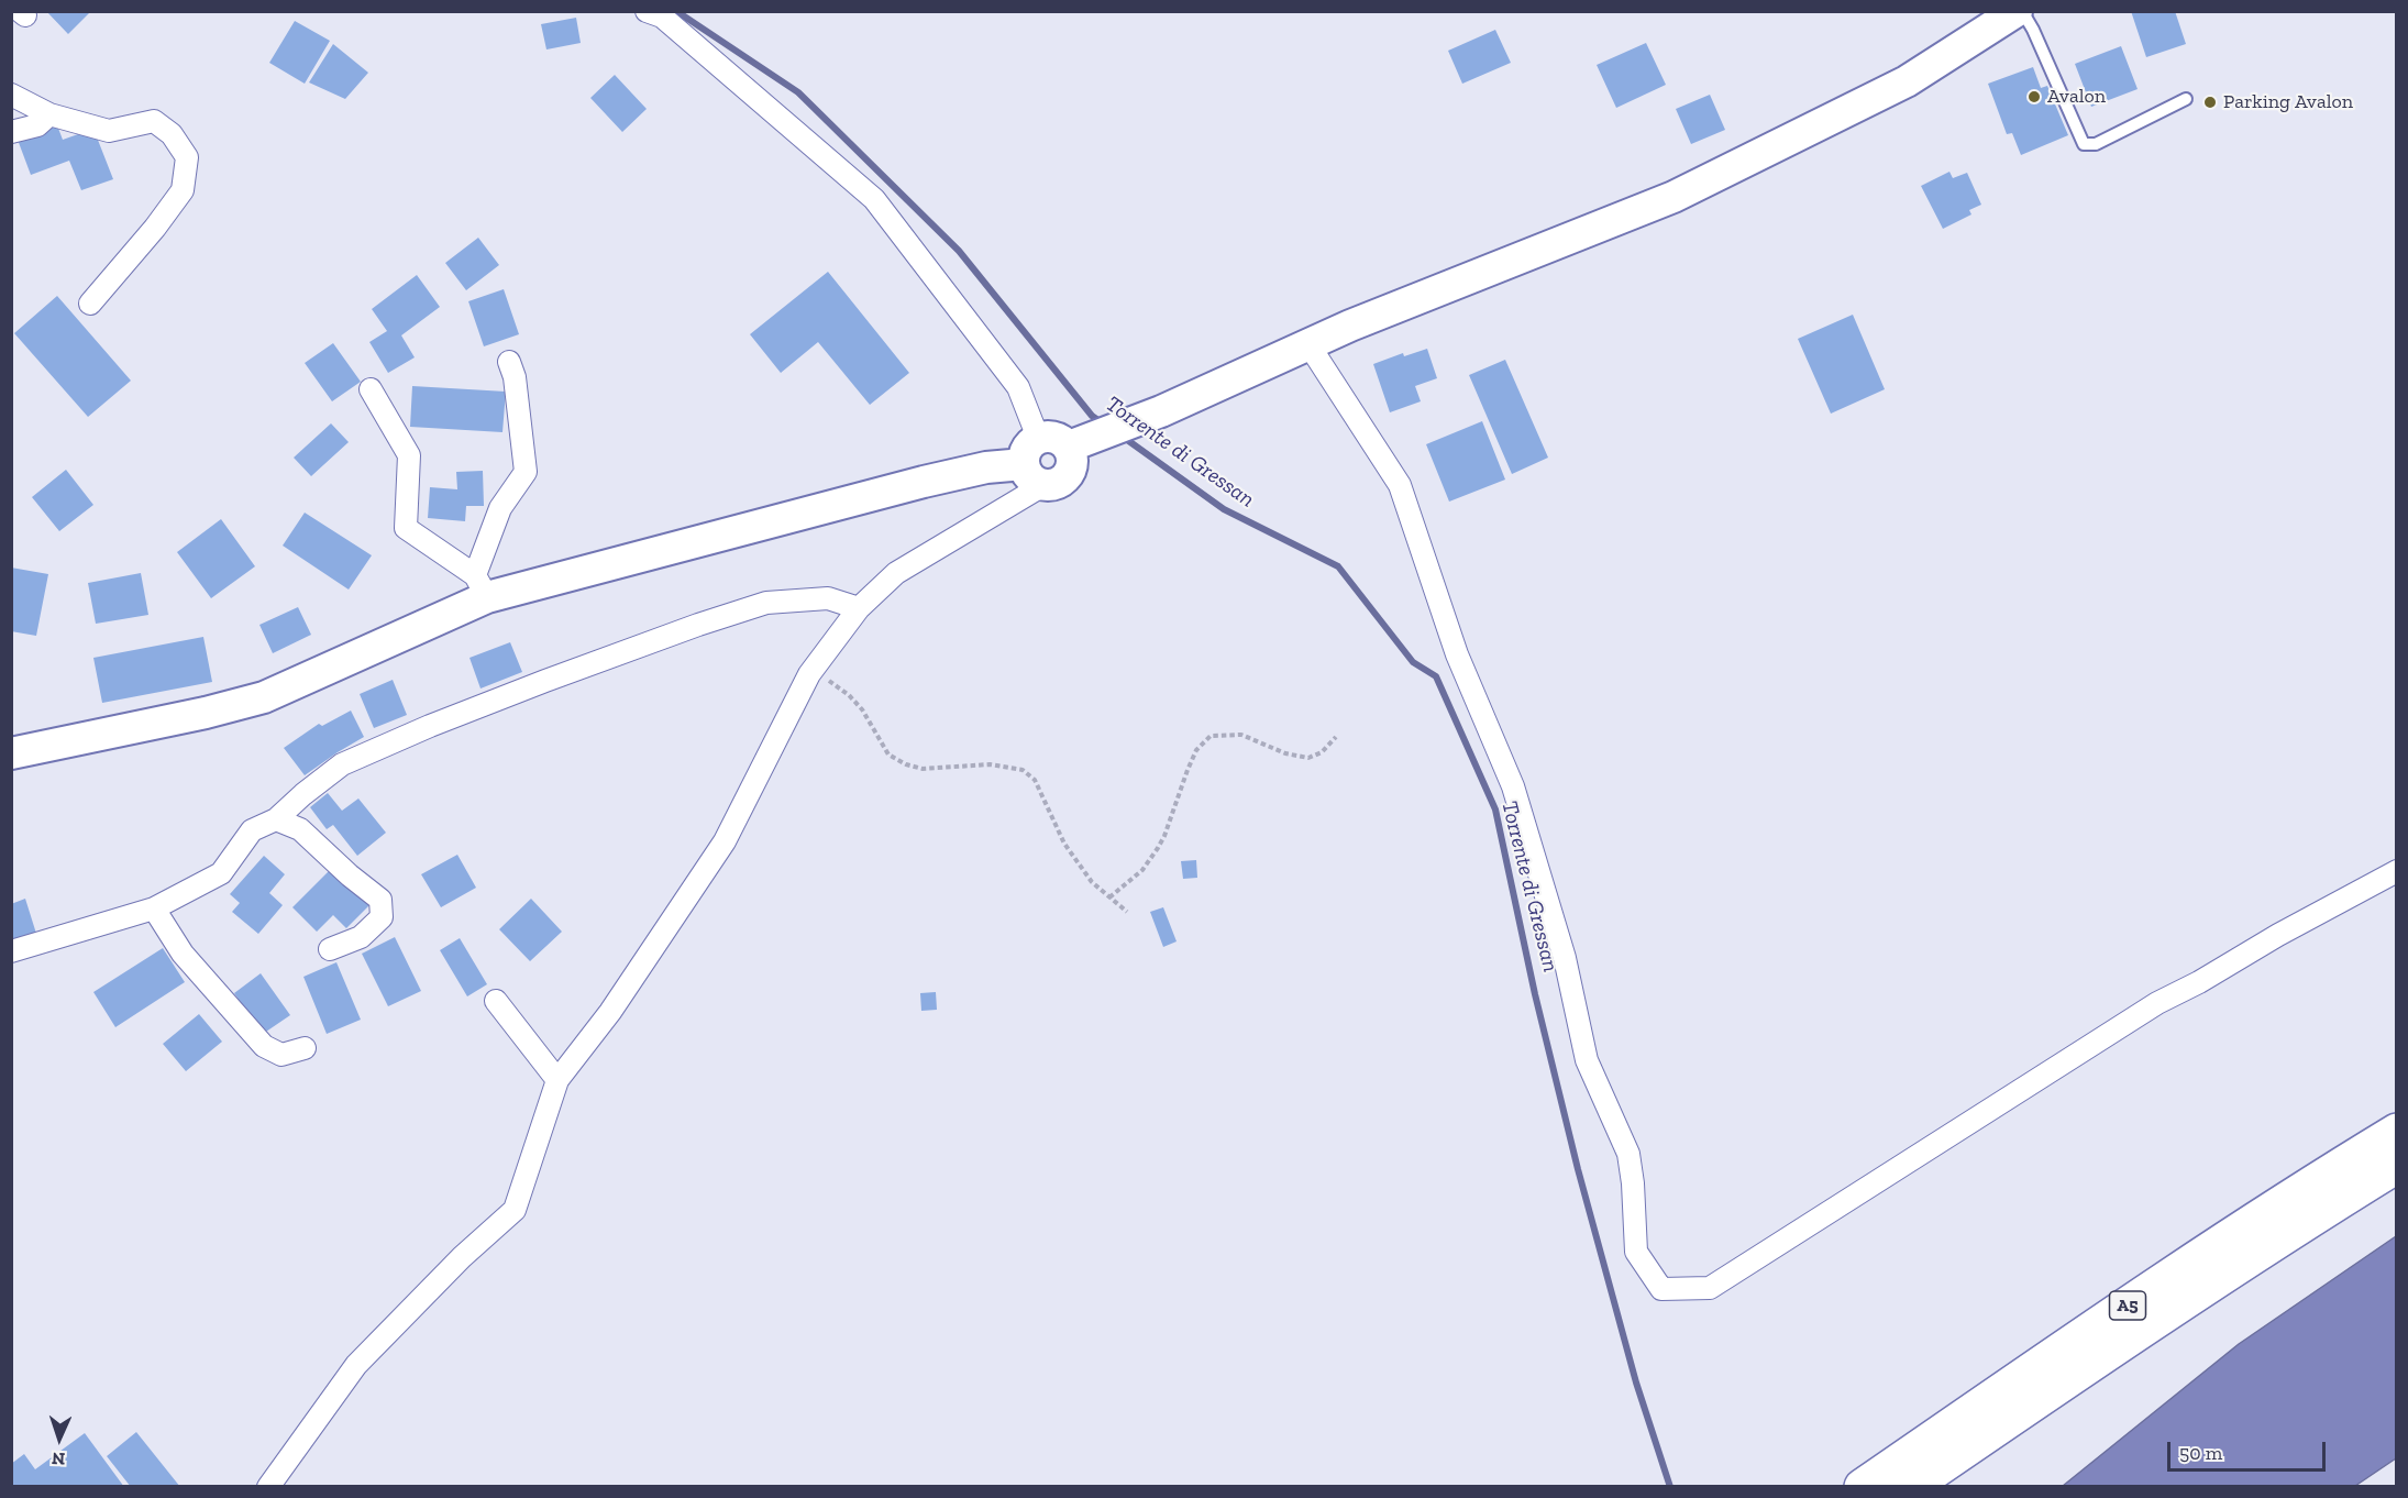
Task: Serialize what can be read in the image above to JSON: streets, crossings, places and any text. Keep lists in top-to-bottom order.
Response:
{
  "streets": {
    "highway": ["A5"]
  },
  "water": ["Torrente di Gressan"],
  "places": ["Avalon", "Parking Avalon"],
  "scale_bar": "50 m",
  "north": "bottom"
}
